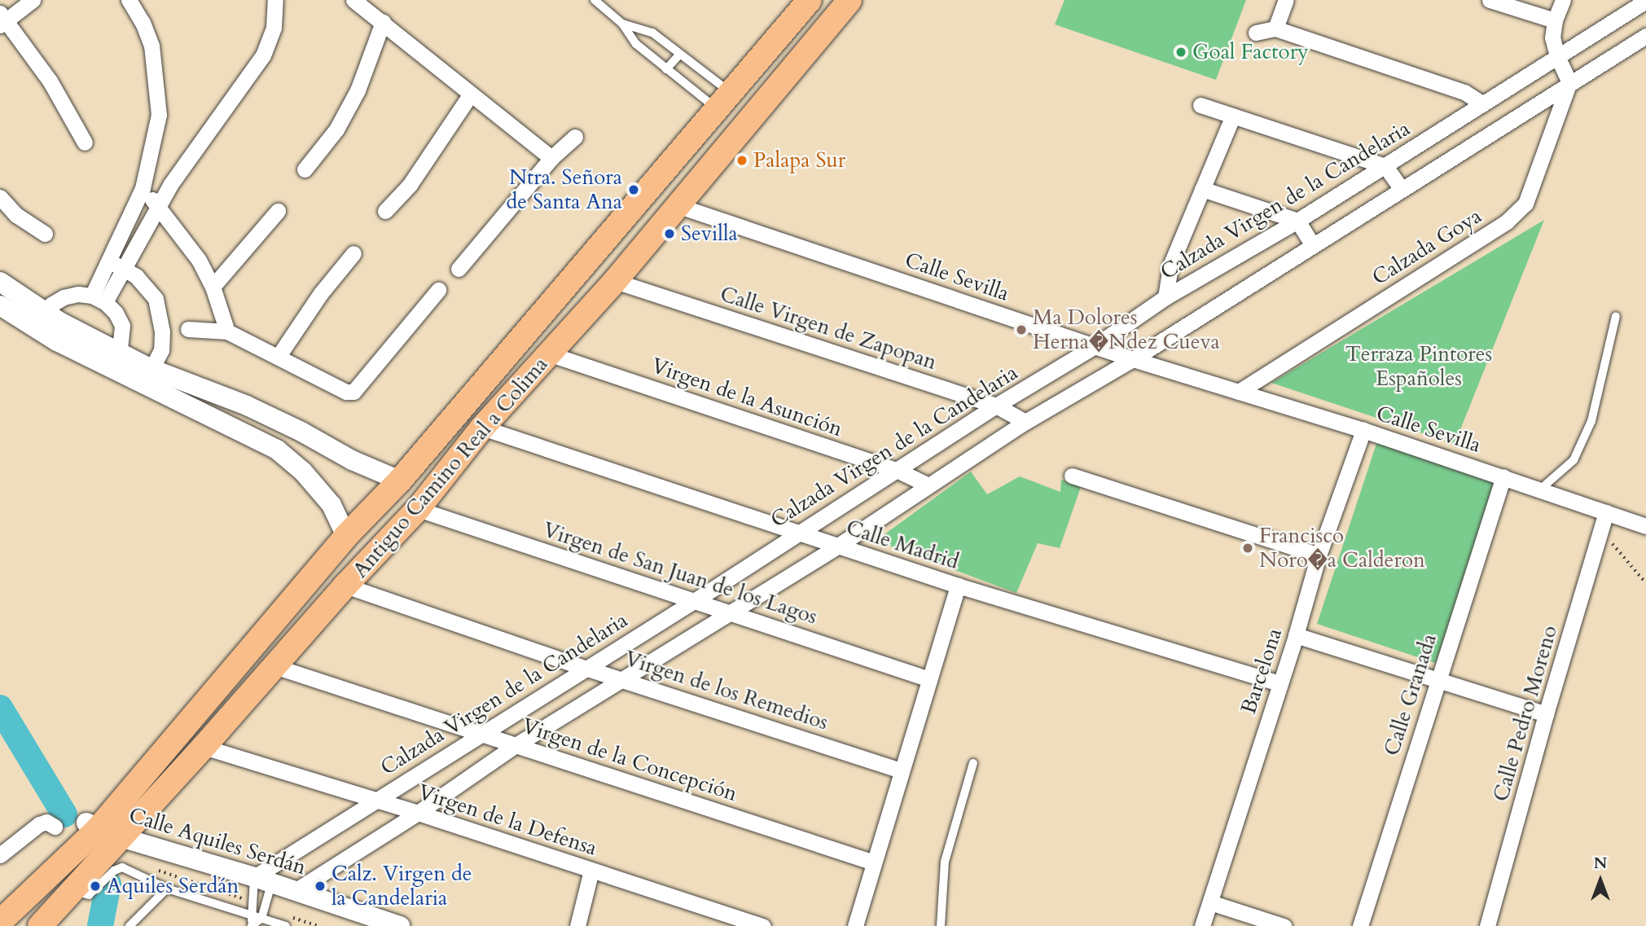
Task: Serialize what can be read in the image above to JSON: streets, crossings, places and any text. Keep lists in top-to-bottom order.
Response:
{
  "streets": {
    "main road": ["Antiguo Camino Real a Colima"],
    "street": [
      "Calzada Virgen de la Candelaria",
      "Calzada Goya",
      "Calle Sevilla",
      "Calle Virgen de Zapopan",
      "Virgen de la Asunción",
      "Calle Madrid",
      "Virgen de San Juan de los Lagos",
      "Barcelona",
      "Virgen de los Remedios",
      "Calle Granada",
      "Calle Pedro Moreno",
      "Virgen de la Concepción",
      "Virgen de la Defensa",
      "Calle Aquiles Serdán"
    ]
  },
  "crossings": [
    ["Calzada Virgen de la Candelaria", "Calle Sevilla"],
    ["Calzada Virgen de la Candelaria", "Calle Virgen de Zapopan"],
    ["Calzada Virgen de la Candelaria", "Virgen de la Asunción"],
    ["Calzada Virgen de la Candelaria", "Calle Madrid"],
    ["Calzada Virgen de la Candelaria", "Virgen de San Juan de los Lagos"],
    ["Calzada Virgen de la Candelaria", "Virgen de los Remedios"],
    ["Calzada Virgen de la Candelaria", "Virgen de la Concepción"],
    ["Calzada Virgen de la Candelaria", "Virgen de la Defensa"],
    ["Calzada Virgen de la Candelaria", "Calle Aquiles Serdán"],
    ["Calzada Goya", "Calle Sevilla"],
    ["Calle Sevilla", "Antiguo Camino Real a Colima"],
    ["Calle Sevilla", "Barcelona"],
    ["Calle Sevilla", "Calle Granada"],
    ["Calle Sevilla", "Calle Pedro Moreno"],
    ["Calle Virgen de Zapopan", "Antiguo Camino Real a Colima"],
    ["Virgen de la Asunción", "Antiguo Camino Real a Colima"],
    ["Antiguo Camino Real a Colima", "Calle Madrid"],
    ["Antiguo Camino Real a Colima", "Virgen de San Juan de los Lagos"],
    ["Antiguo Camino Real a Colima", "Virgen de los Remedios"],
    ["Antiguo Camino Real a Colima", "Virgen de la Concepción"],
    ["Antiguo Camino Real a Colima", "Virgen de la Defensa"],
    ["Antiguo Camino Real a Colima", "Calle Aquiles Serdán"],
    ["Calle Madrid", "Barcelona"]
  ],
  "parks": ["Terraza Pintores Españoles"],
  "places": [
    "Goal Factory",
    "Palapa Sur",
    "Ntra. Señora de Santa Ana",
    "Sevilla",
    "Ma Dolores Herna�Ndez Cueva",
    "Francisco Noro�a Calderon",
    "Aquiles Serdán",
    "Calz. Virgen de la Candelaria"
  ],
  "north": "top"
}
